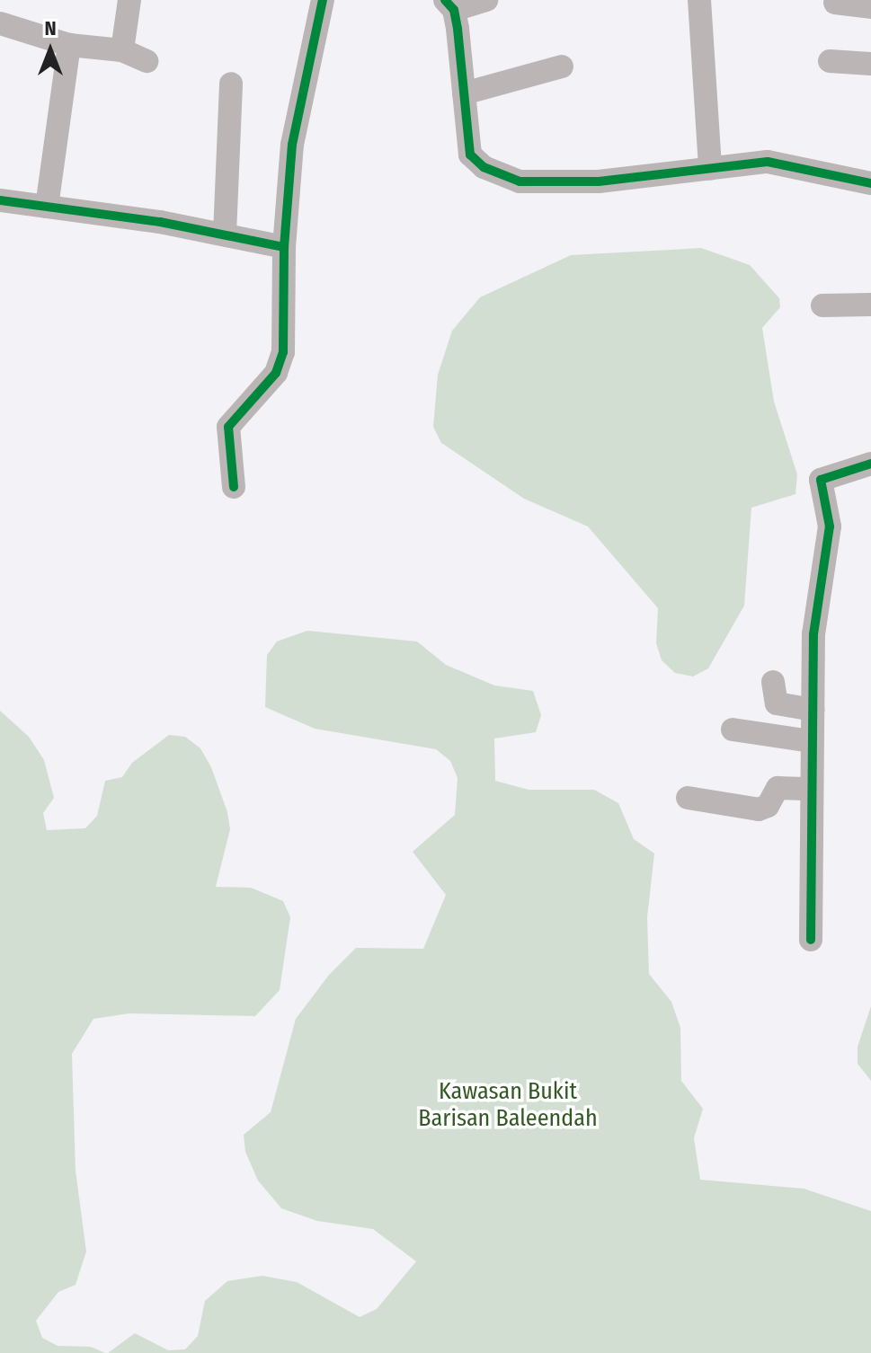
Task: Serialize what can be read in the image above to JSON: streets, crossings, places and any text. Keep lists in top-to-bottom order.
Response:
{
  "parks": ["Kawasan Bukit Barisan Baleendah"],
  "north": "top"
}
